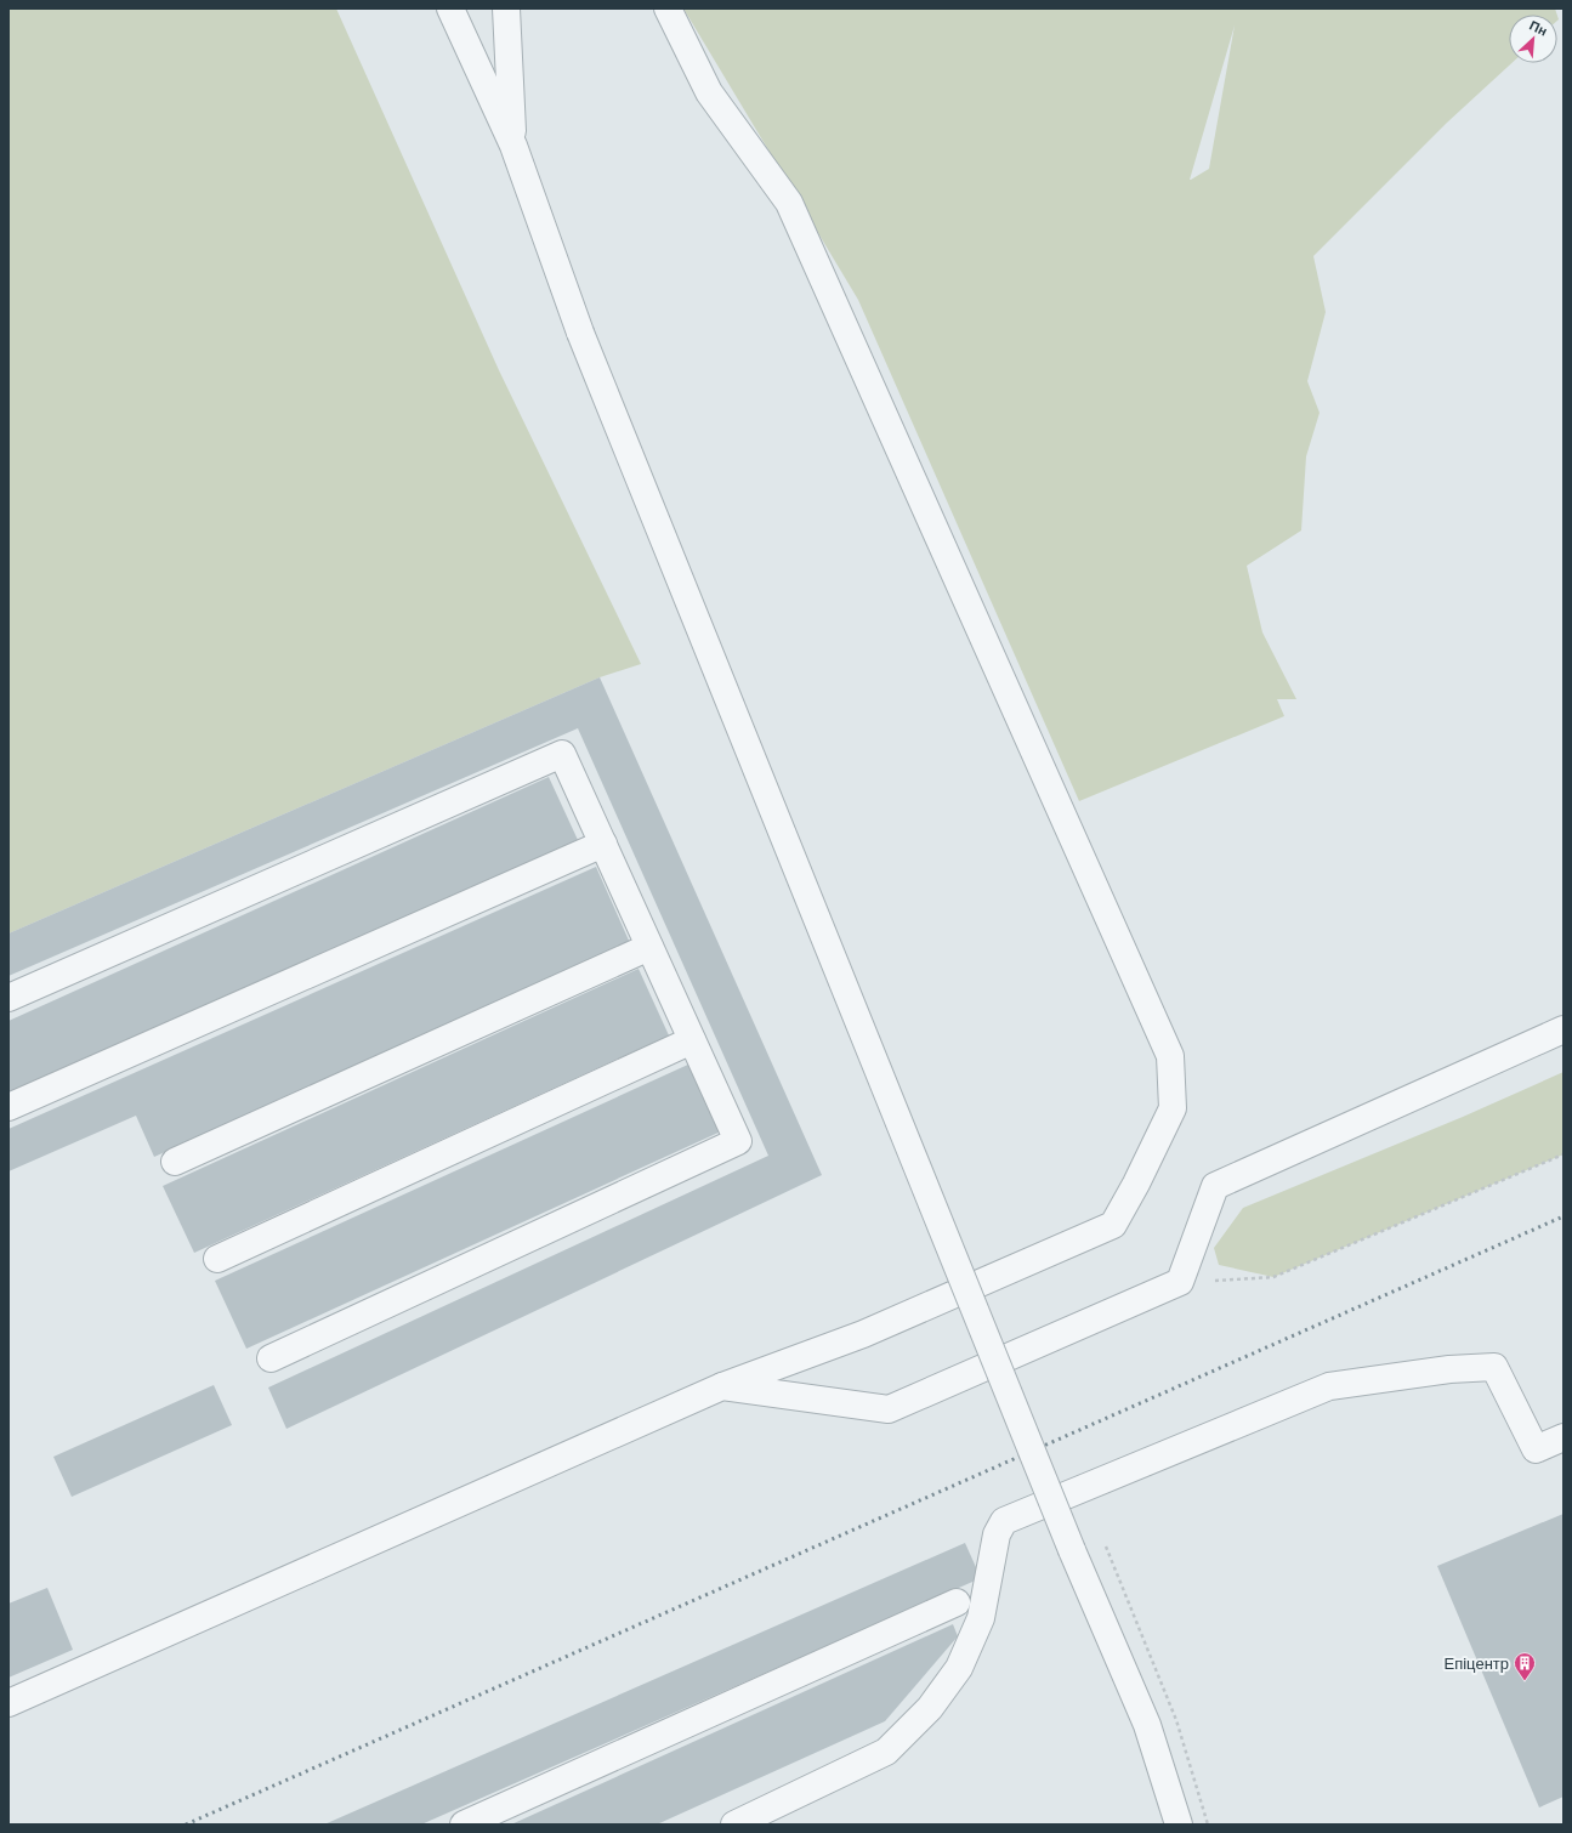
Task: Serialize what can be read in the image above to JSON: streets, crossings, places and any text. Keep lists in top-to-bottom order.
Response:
{
  "places": {
    "building": ["Епіцентр"]
  },
  "north": "top right"
}
